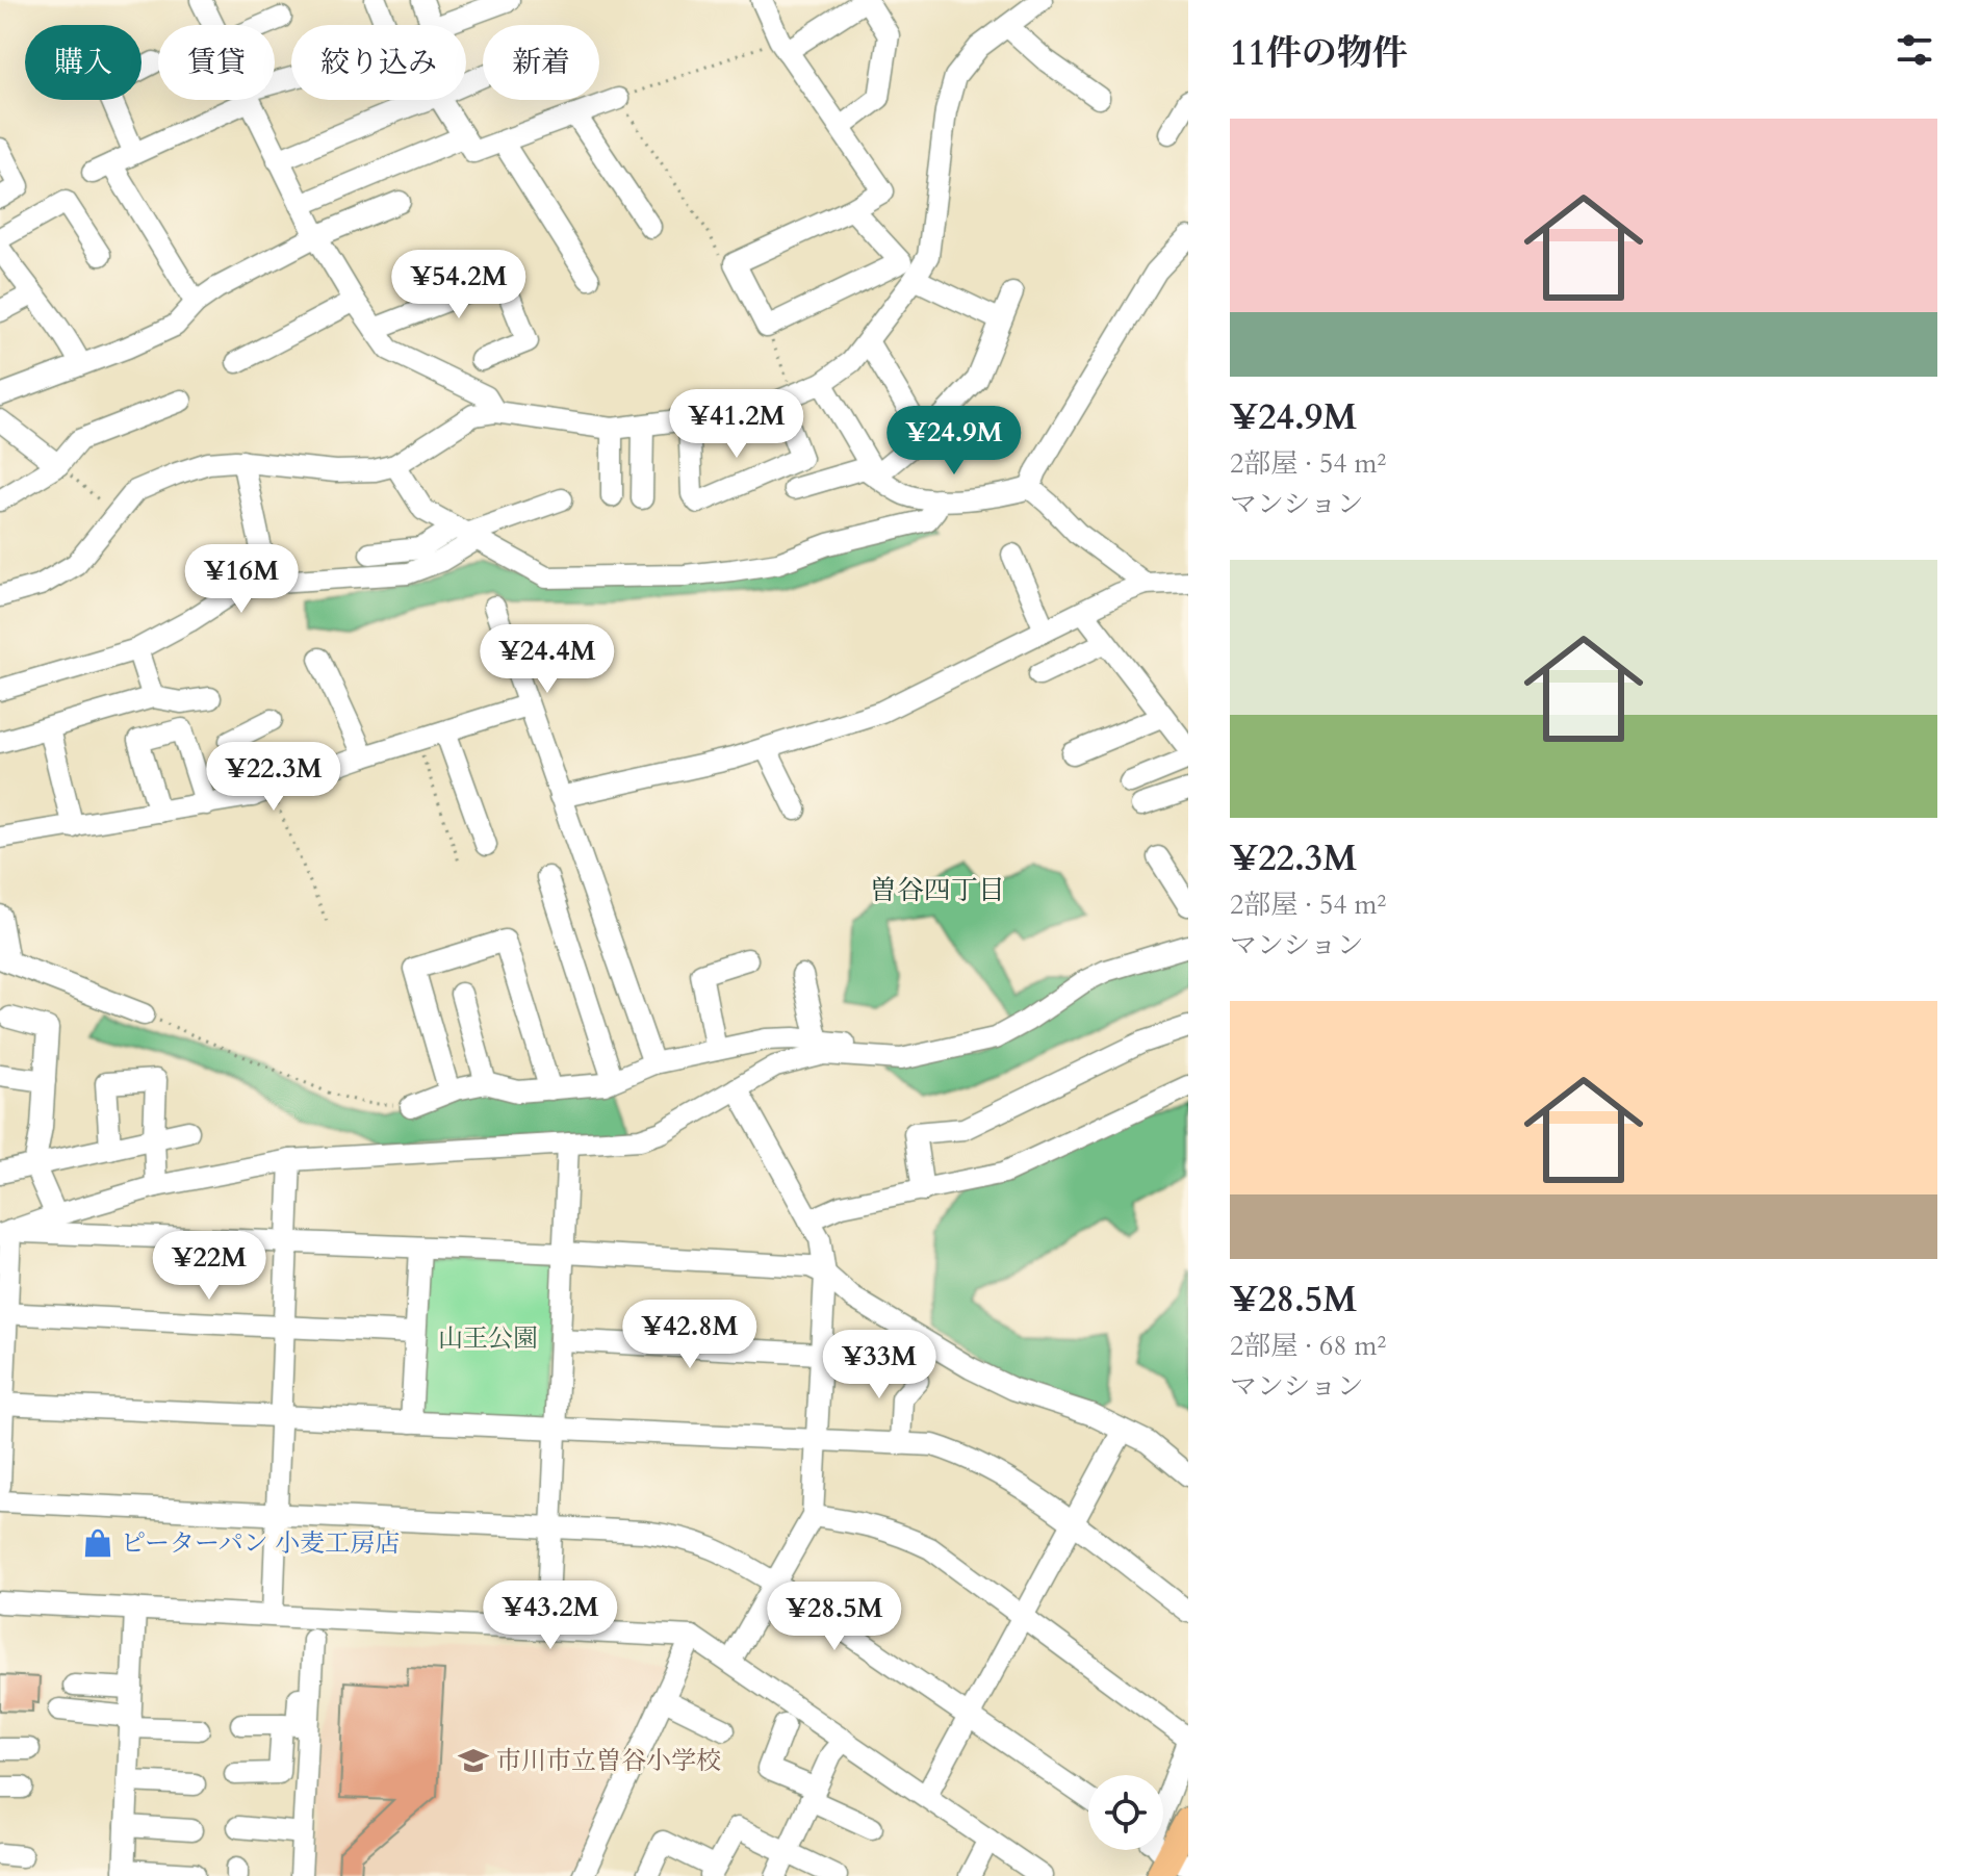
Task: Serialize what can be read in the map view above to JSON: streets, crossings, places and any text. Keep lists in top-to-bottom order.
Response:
{
  "districts": ["曽谷四丁目"],
  "parks": ["山王公園"],
  "places": {
    "shop": ["ピーターパン 小麦工房店"],
    "school or university": ["市川市立曽谷小学校"]
  },
  "page": {
    "heading": "11件の物件",
    "chip": [
      "購入",
      "賃貸",
      "絞り込み",
      "新着"
    ],
    "list": [
      {
        "name": "¥24.9M",
        "note": "2部屋 · 54 m² · マンション"
      },
      {
        "name": "¥22.3M",
        "note": "2部屋 · 54 m² · マンション"
      },
      {
        "name": "¥28.5M",
        "note": "2部屋 · 68 m² · マンション"
      }
    ],
    "price": [
      "¥54.2M",
      "¥41.2M",
      "¥24.9M",
      "¥16M",
      "¥24.4M",
      "¥22.3M",
      "¥22M",
      "¥42.8M",
      "¥33M",
      "¥43.2M",
      "¥28.5M"
    ]
  }
}
